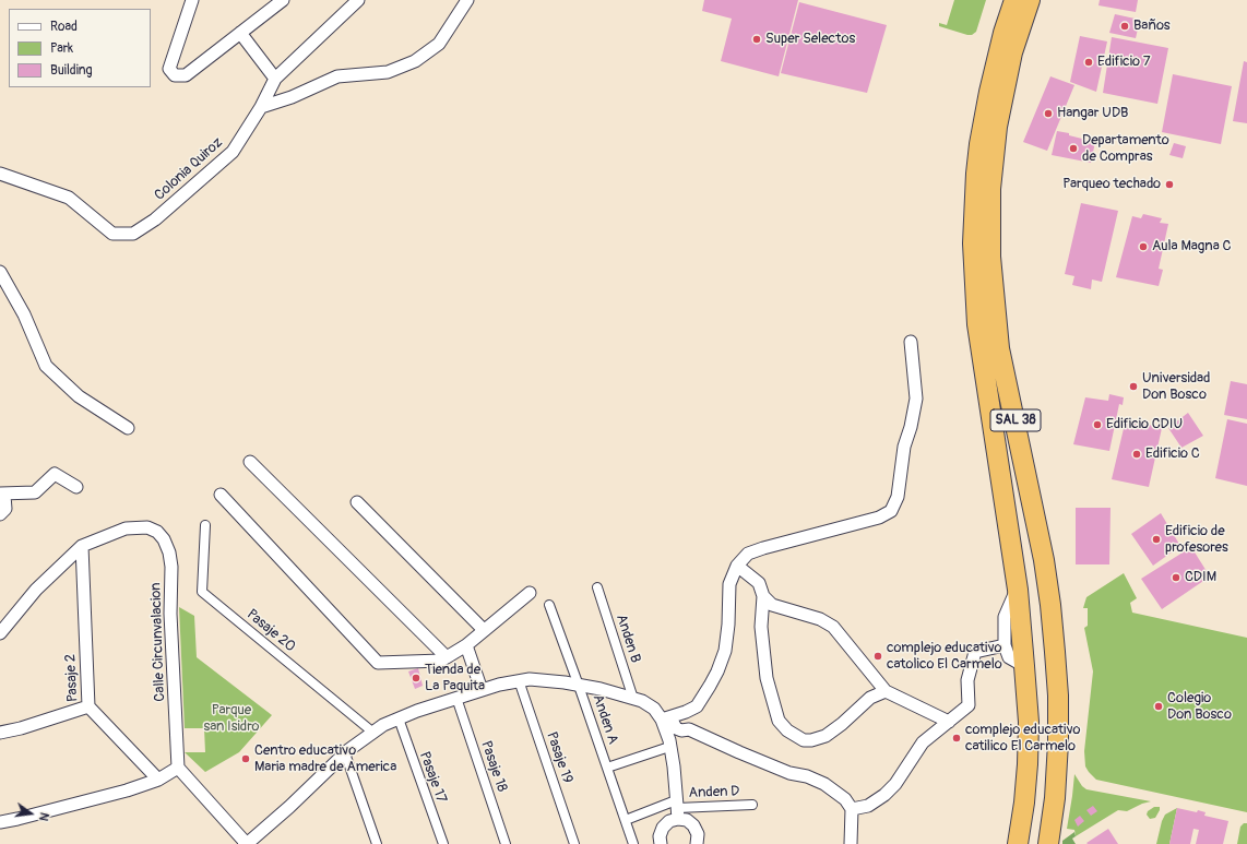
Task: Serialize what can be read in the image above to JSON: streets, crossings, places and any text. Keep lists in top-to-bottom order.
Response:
{
  "streets": {
    "highway": ["SAL 38"],
    "street": [
      "Colonia Quiroz",
      "Pasaje 20",
      "Anden B",
      "Calle Circunvalacion",
      "Pasaje 2",
      "Anden A",
      "Pasaje 19",
      "Pasaje 18",
      "Pasaje 17",
      "Anden D"
    ]
  },
  "crossings": [
    ["Calle Circunvalacion", "Pasaje 2"],
    ["Anden A", "Anden D"]
  ],
  "parks": ["Parque san Isidro"],
  "places": [
    "Baños",
    "Super Selectos",
    "Edificio 7",
    "Hangar UDB",
    "Departamento de Compras",
    "Parqueo techado",
    "Aula Magna C",
    "Universidad Don Bosco",
    "Edificio CDIU",
    "Edificio C",
    "Edificio de profesores",
    "CDIM",
    "complejo educativo catolico El Carmelo",
    "Tienda de La Paquita",
    "Colegio Don Bosco",
    "complejo educativo catilico El Carmelo",
    "Centro educativo Maria madre de America"
  ],
  "legend": ["Road", "Park", "Building"],
  "north": "right"
}
